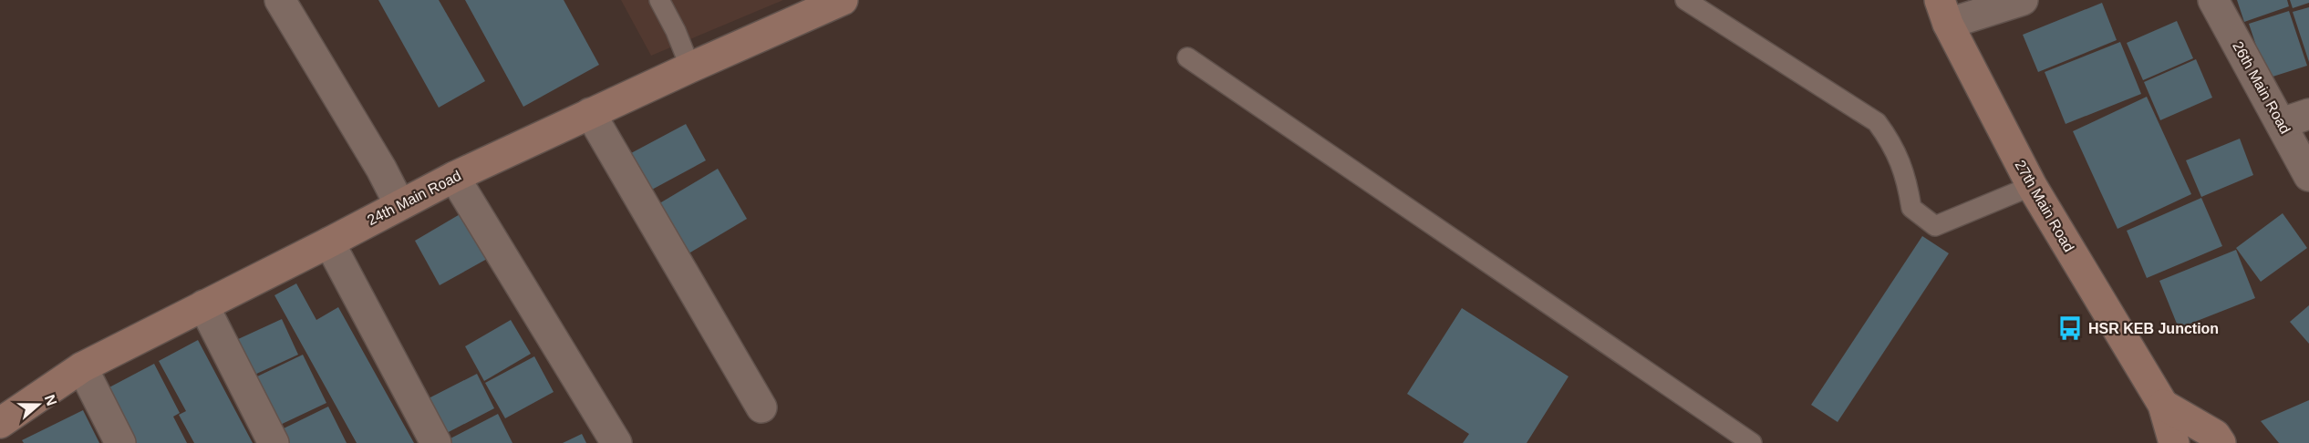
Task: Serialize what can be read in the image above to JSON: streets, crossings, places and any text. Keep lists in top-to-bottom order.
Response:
{
  "streets": {
    "street": ["26th Main Road", "24th Main Road", "27th Main Road"]
  },
  "places": {
    "bus stop": ["HSR KEB Junction"]
  },
  "north": "right"
}
